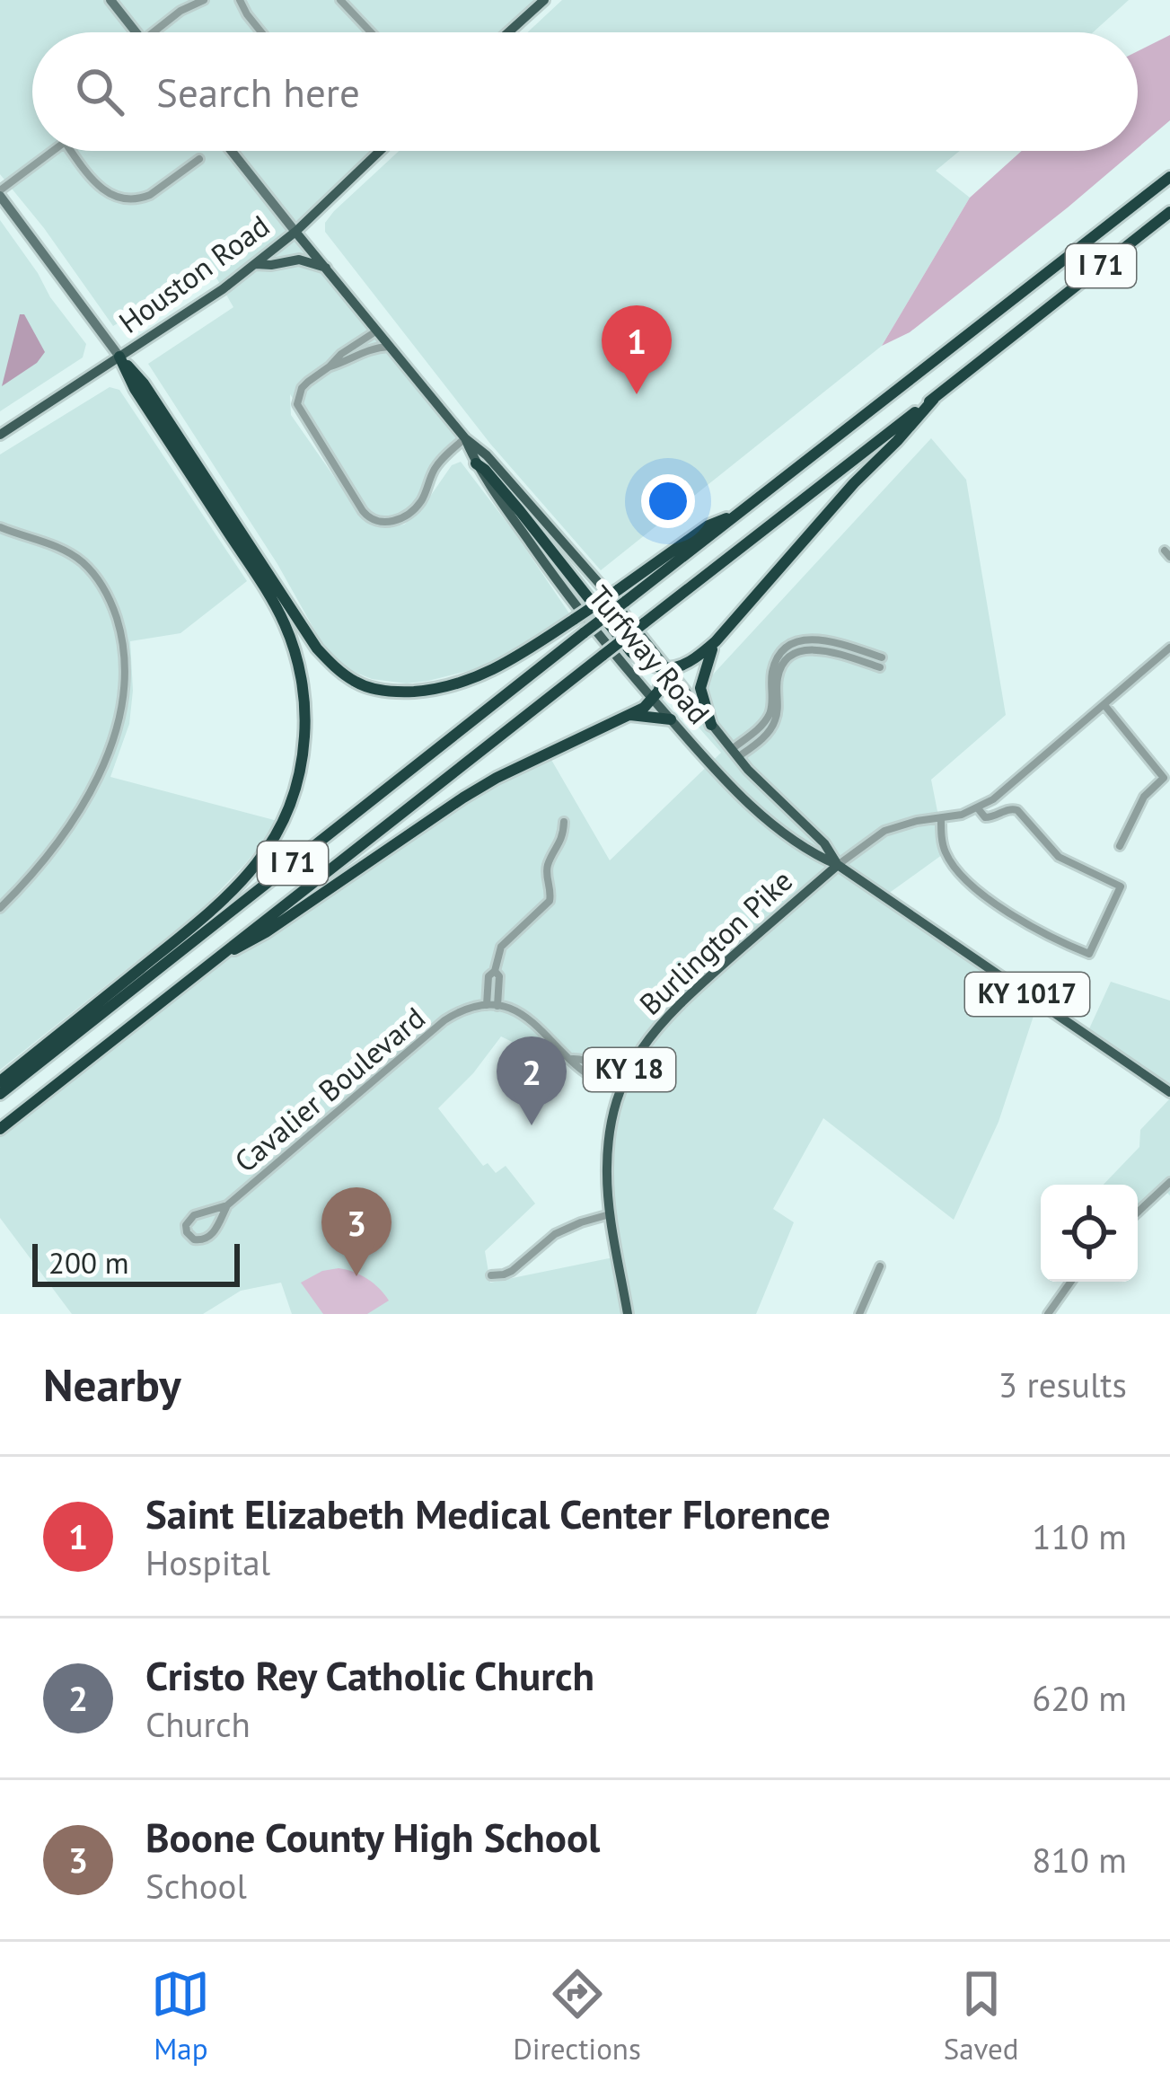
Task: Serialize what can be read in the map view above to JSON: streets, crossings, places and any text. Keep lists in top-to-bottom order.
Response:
{
  "streets": {
    "highway": ["I 71"],
    "main road": [
      "Houston Road",
      "Turfway Road",
      "Burlington Pike",
      "KY 1017",
      "KY 18"
    ],
    "street": ["Cavalier Boulevard"]
  },
  "crossings": [
    ["Houston Road", "Turfway Road"],
    ["Turfway Road", "Burlington Pike"],
    ["Burlington Pike", "Cavalier Boulevard"]
  ],
  "scale_bar": "200 m",
  "page": {
    "search": "Search here",
    "pins": ["1", "2", "3"],
    "scale": "200 m",
    "heading": ["Nearby", "3 results"],
    "list": [
      {
        "mark": "1",
        "name": "Saint Elizabeth Medical Center Florence",
        "note": "Hospital",
        "value": "110 m"
      },
      {
        "mark": "2",
        "name": "Cristo Rey Catholic Church",
        "note": "Church",
        "value": "620 m"
      },
      {
        "mark": "3",
        "name": "Boone County High School",
        "note": "School",
        "value": "810 m"
      }
    ],
    "nav": ["Map", "Directions", "Saved"]
  }
}
